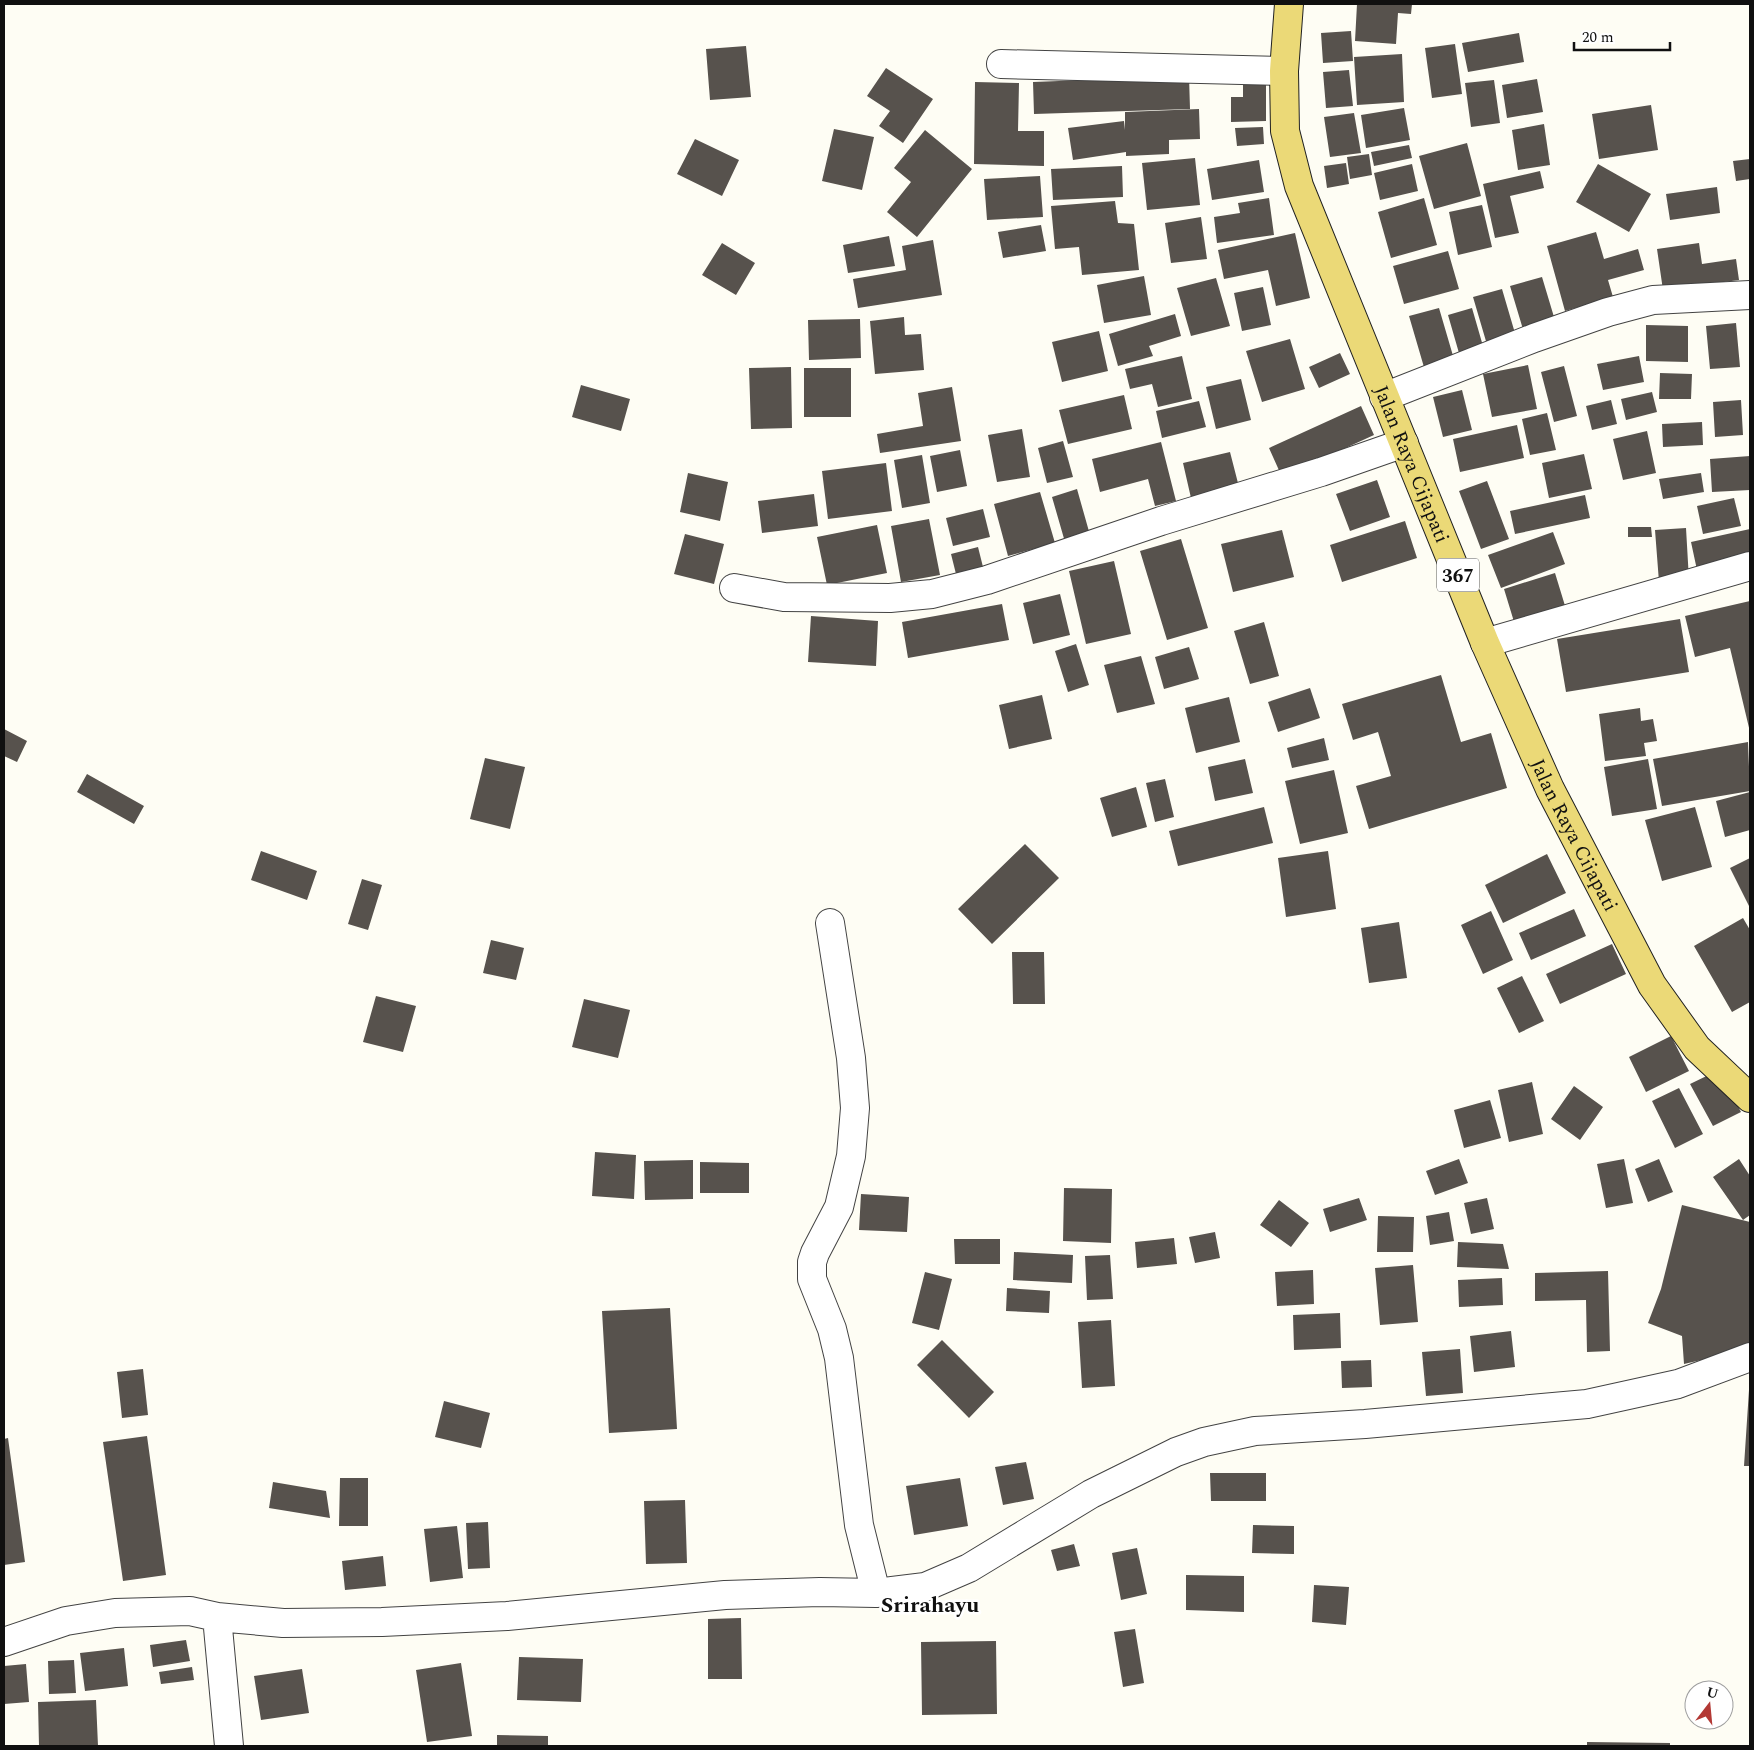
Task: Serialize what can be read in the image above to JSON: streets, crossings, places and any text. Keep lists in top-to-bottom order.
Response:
{
  "streets": {
    "main road": ["Jalan Raya Cijapati", "367"]
  },
  "districts": ["Srirahayu"],
  "scale_bar": "20 m",
  "north": "top"
}
